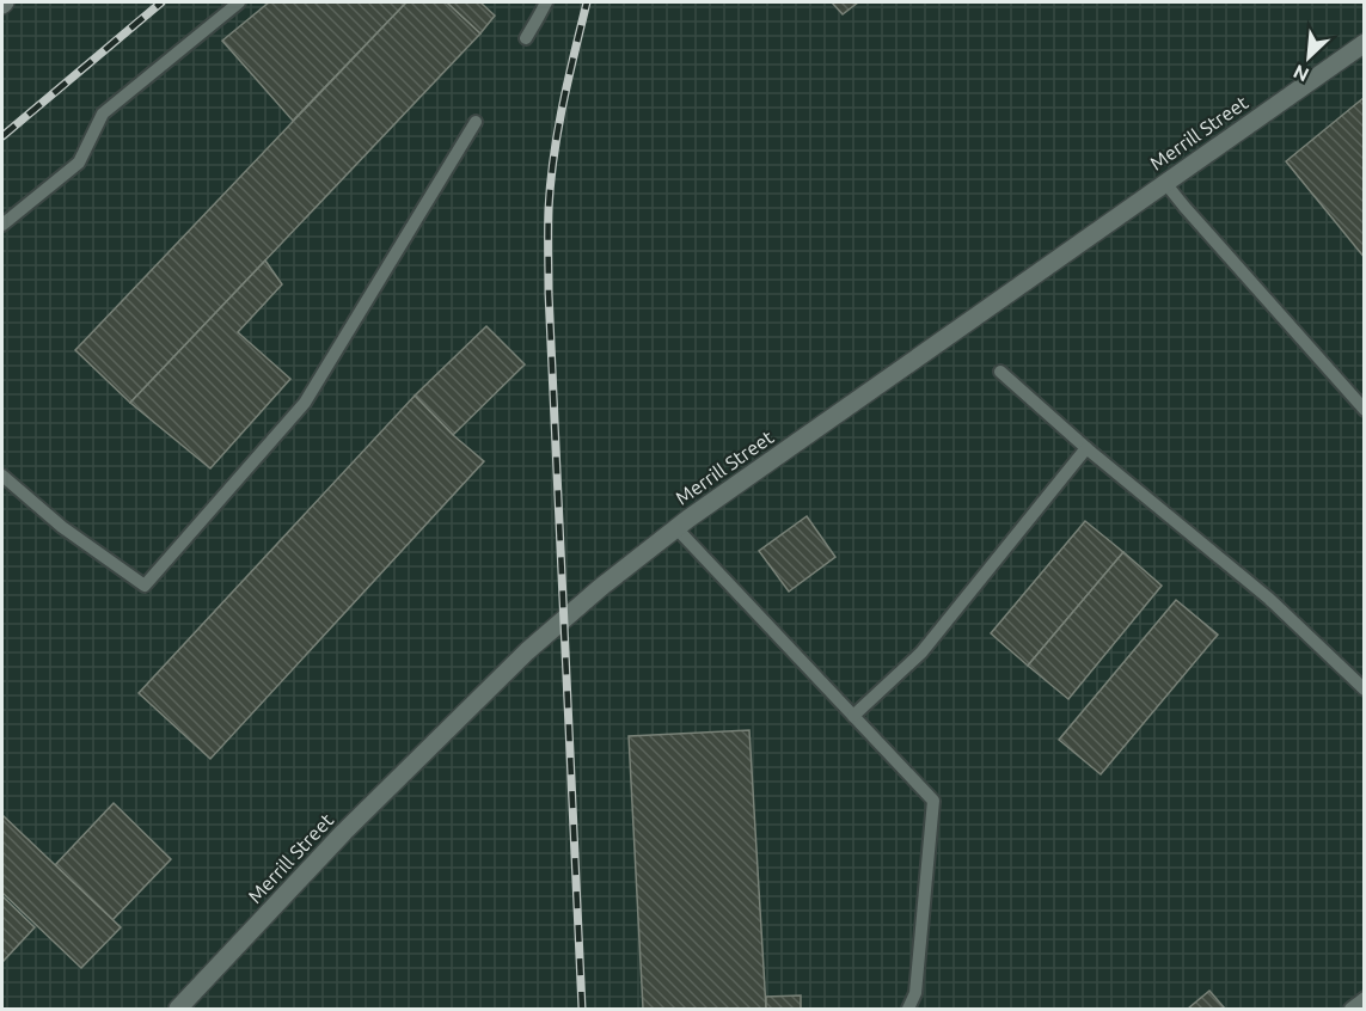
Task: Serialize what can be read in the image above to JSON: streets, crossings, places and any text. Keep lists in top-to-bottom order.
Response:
{
  "streets": {
    "street": ["Merrill Street"]
  },
  "north": "bottom left"
}
